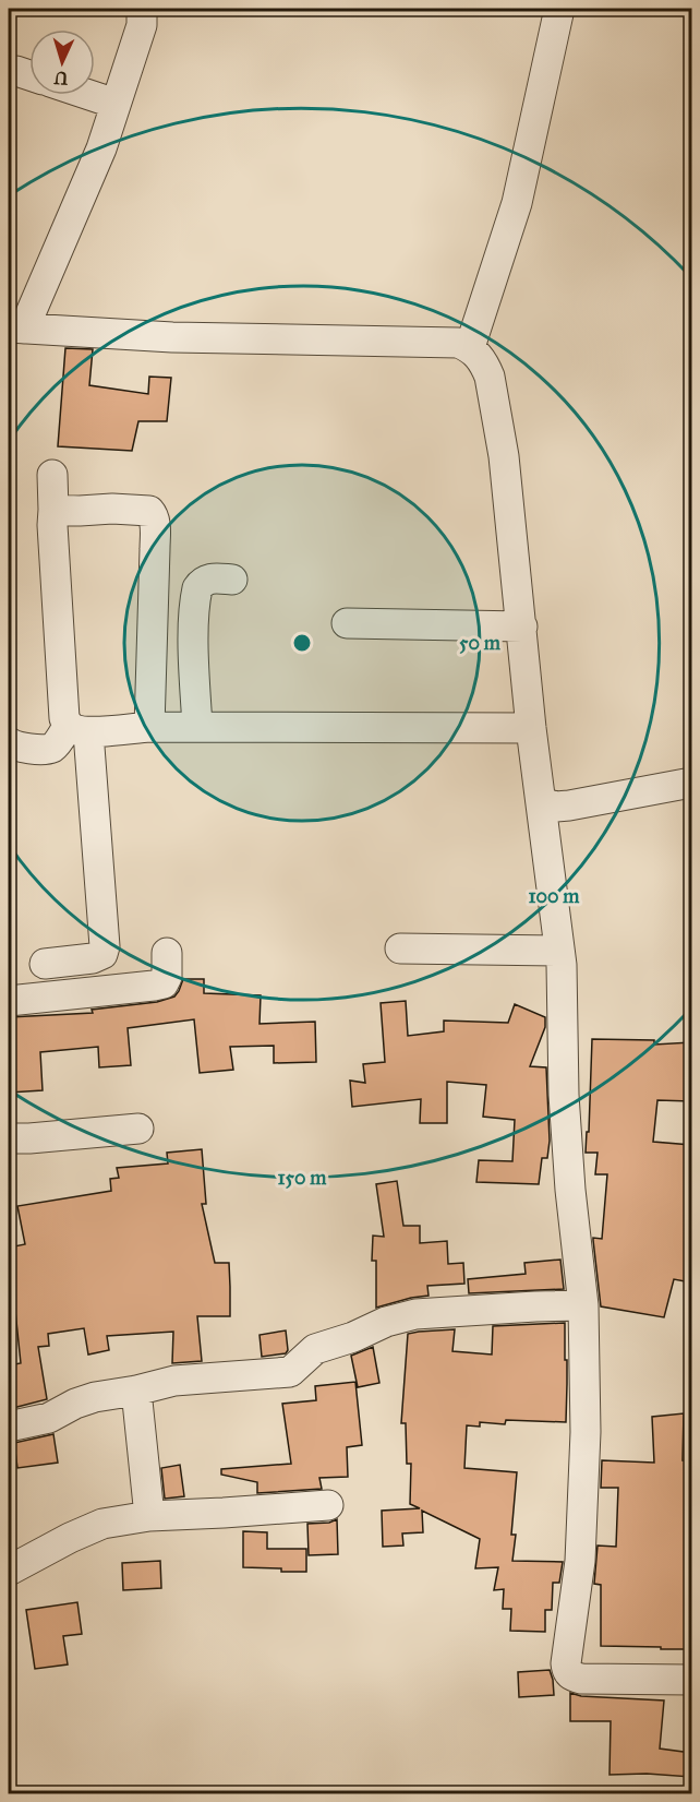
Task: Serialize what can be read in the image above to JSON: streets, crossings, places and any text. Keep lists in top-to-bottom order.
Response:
{
  "north": "bottom",
  "rings": ["50 m", "100 m", "150 m"]
}
